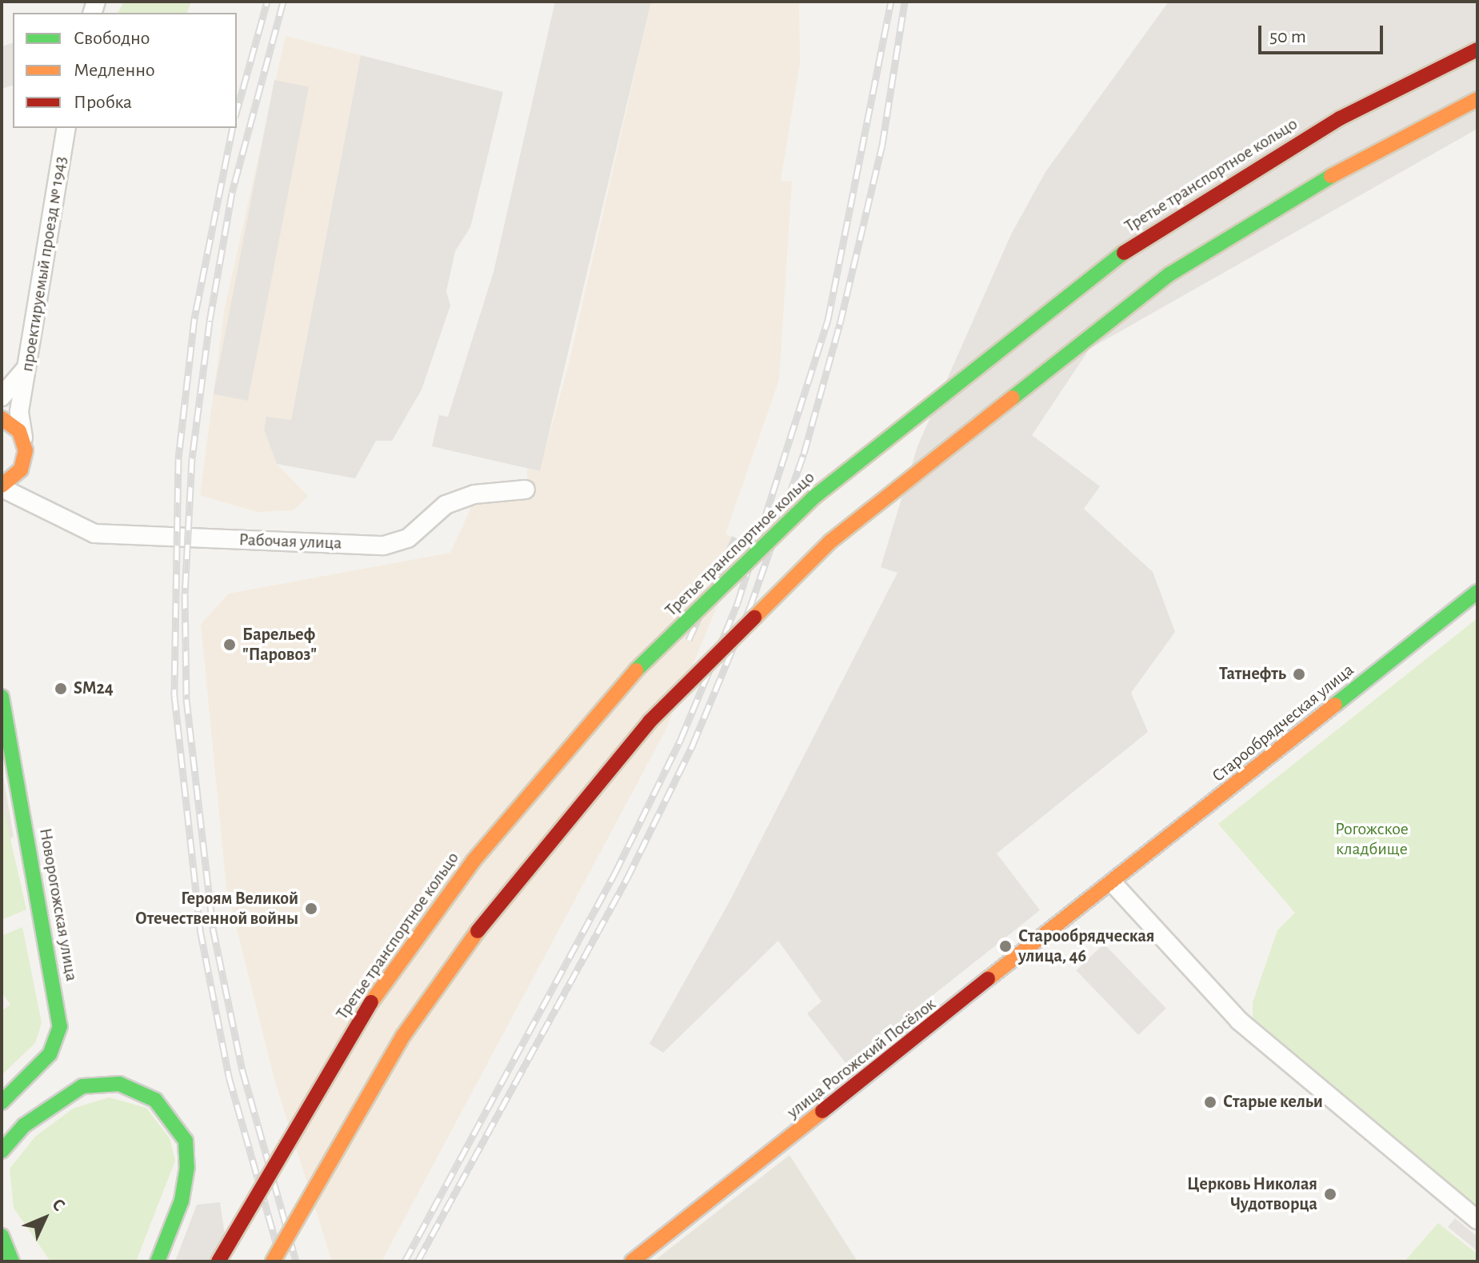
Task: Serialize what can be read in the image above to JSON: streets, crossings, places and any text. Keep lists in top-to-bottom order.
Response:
{
  "streets": {
    "main road": [
      "Третье транспортное кольцо",
      "Старообрядческая улица",
      "Новорогожская улица",
      "улица Рогожский Посёлок"
    ],
    "street": ["проектируемый проезд № 1943", "Рабочая улица"]
  },
  "crossings": [
    ["Старообрядческая улица", "улица Рогожский Посёлок"]
  ],
  "parks": ["Рогожское кладбище"],
  "places": [
    "Барельеф \"Паровоз\"",
    "Татнефть",
    "SM24",
    "Героям Великой Отечественной войны",
    "Старообрядческая улица, 46",
    "Старые кельи",
    "Церковь Николая Чудотворца"
  ],
  "legend": ["Свободно", "Медленно", "Пробка"],
  "scale_bar": "50 m",
  "north": "top right"
}
